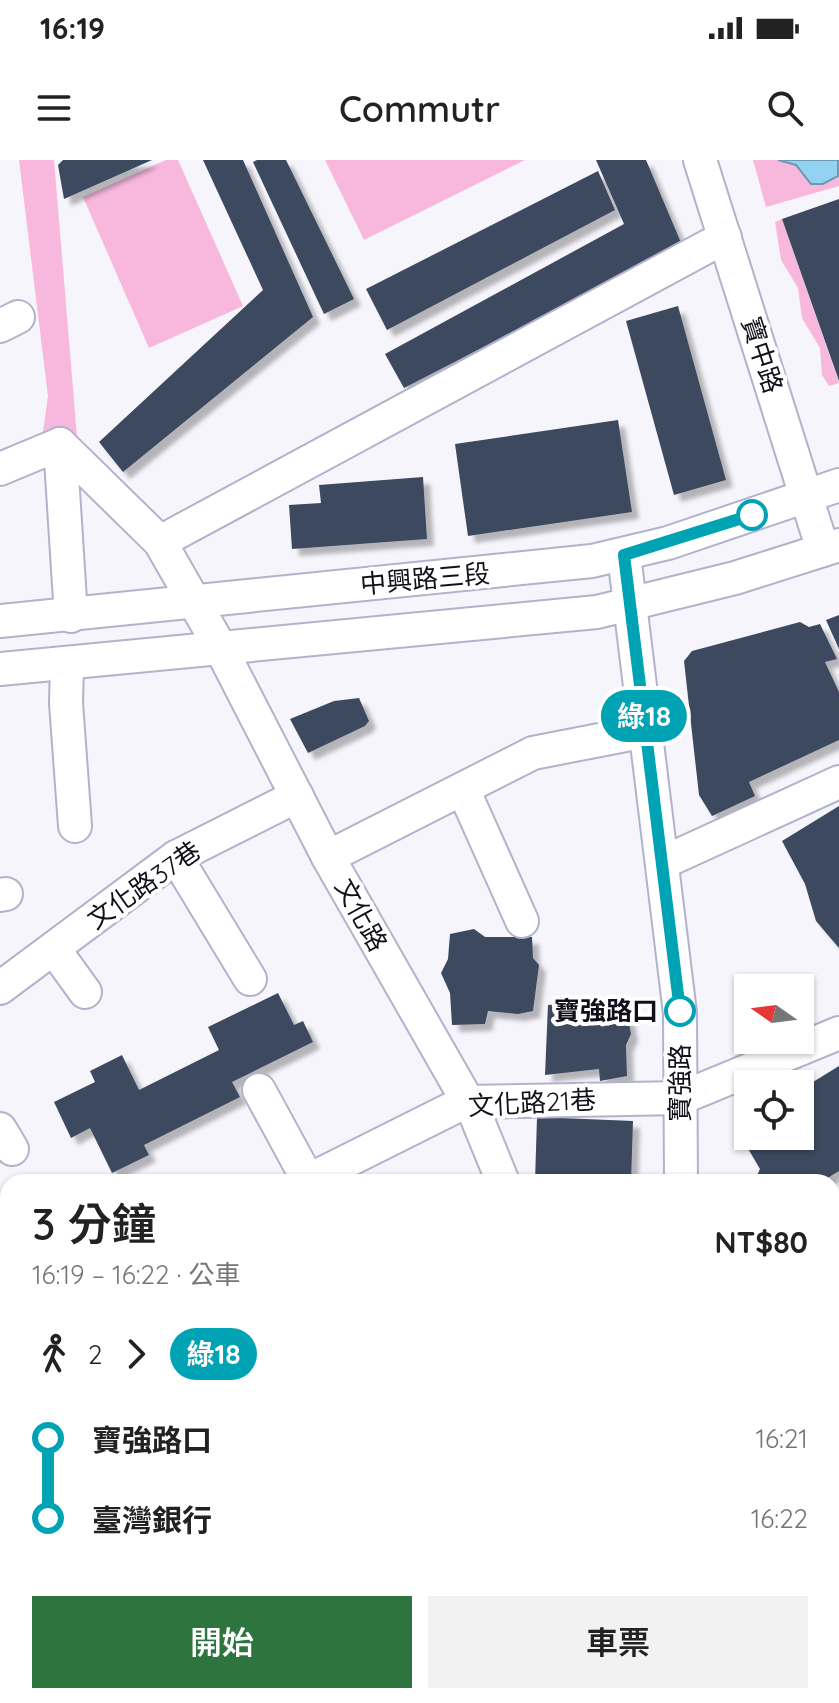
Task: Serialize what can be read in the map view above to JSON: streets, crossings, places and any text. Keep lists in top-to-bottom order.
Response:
{
  "streets": {
    "street": [
      "寶中路",
      "中興路三段",
      "文化路37巷",
      "文化路",
      "寶強路",
      "文化路21巷"
    ]
  },
  "crossings": [
    ["寶中路", "中興路三段"],
    ["中興路三段", "文化路"],
    ["中興路三段", "寶強路"],
    ["文化路37巷", "文化路"],
    ["文化路", "文化路21巷"],
    ["寶強路", "文化路21巷"]
  ],
  "places": ["寶強路口"],
  "lines": ["bus line 綠18"],
  "north": "left",
  "page": {
    "status": "16:19",
    "header": "Commutr",
    "on_map": "綠18",
    "heading": ["3 分鐘", "16:19 – 16:22 · 公車", "NT$80"],
    "legs": ["2", "綠18"],
    "list": [
      {
        "name": "寶強路口",
        "value": "16:21"
      },
      {
        "name": "臺灣銀行",
        "value": "16:22"
      }
    ],
    "buttons": ["開始", "車票"]
  }
}
